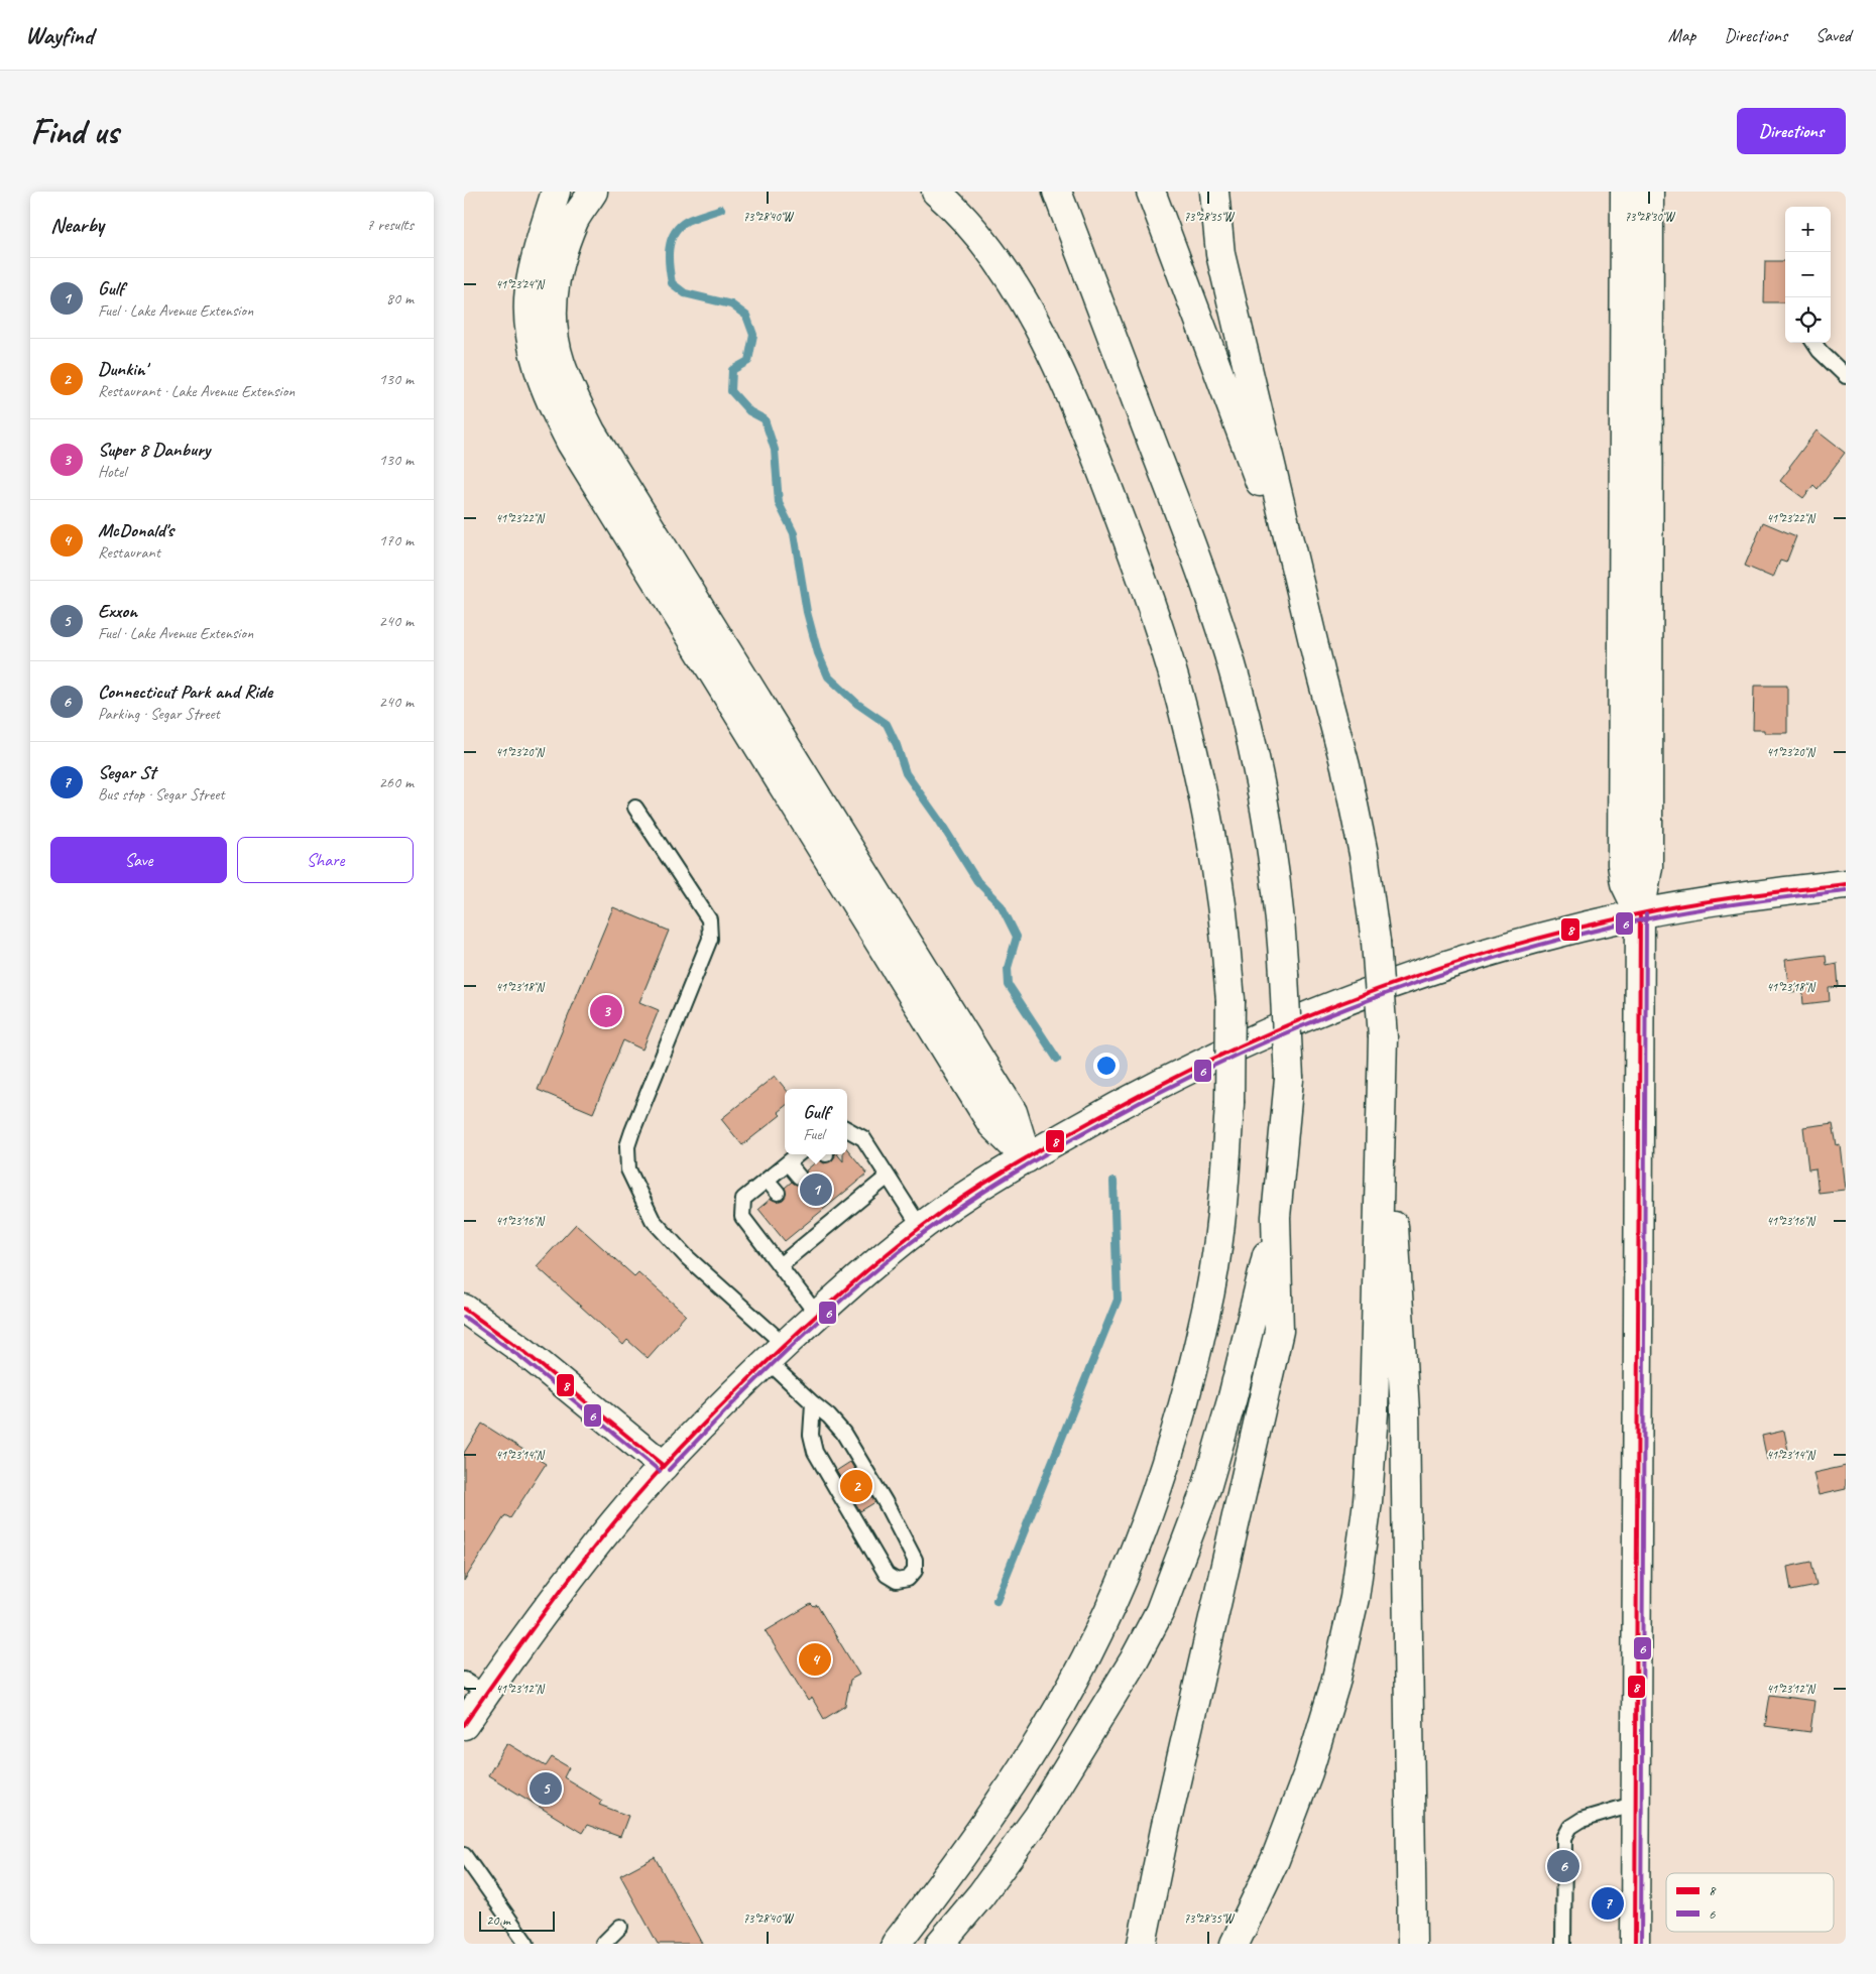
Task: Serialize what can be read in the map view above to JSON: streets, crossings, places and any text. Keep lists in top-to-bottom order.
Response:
{
  "lines": ["transit line 8", "transit line 6"],
  "legend": ["8", "6"],
  "scale_bar": "20 m",
  "page": {
    "header": "Wayfind",
    "nav": ["Map", "Directions", "Saved"],
    "buttons": [
      "Directions",
      ["Save", "Share"]
    ],
    "title": "Find us",
    "heading": ["Nearby", "7 results"],
    "map_buttons": ["+", "−"],
    "list": [
      {
        "mark": "1",
        "name": "Gulf",
        "note": "Fuel · Lake Avenue Extension",
        "value": "80 m"
      },
      {
        "mark": "2",
        "name": "Dunkin'",
        "note": "Restaurant · Lake Avenue Extension",
        "value": "130 m"
      },
      {
        "mark": "3",
        "name": "Super 8 Danbury",
        "note": "Hotel",
        "value": "130 m"
      },
      {
        "mark": "4",
        "name": "McDonald's",
        "note": "Restaurant",
        "value": "170 m"
      },
      {
        "mark": "5",
        "name": "Exxon",
        "note": "Fuel · Lake Avenue Extension",
        "value": "240 m"
      },
      {
        "mark": "6",
        "name": "Connecticut Park and Ride",
        "note": "Parking · Segar Street",
        "value": "240 m"
      },
      {
        "mark": "7",
        "name": "Segar St",
        "note": "Bus stop · Segar Street",
        "value": "260 m"
      }
    ],
    "pins": [
      "3",
      "1",
      "2",
      "4",
      "5",
      "6",
      "7"
    ],
    "popup": ["Gulf", "Fuel"],
    "scale": "20 m"
  },
  "coordinates": [
    "73°28'40\"W",
    "73°28'35\"W",
    "73°28'30\"W",
    "41°23'24\"N",
    "41°23'22\"N",
    "41°23'20\"N",
    "41°23'18\"N",
    "41°23'16\"N",
    "41°23'14\"N",
    "41°23'12\"N"
  ]
}
